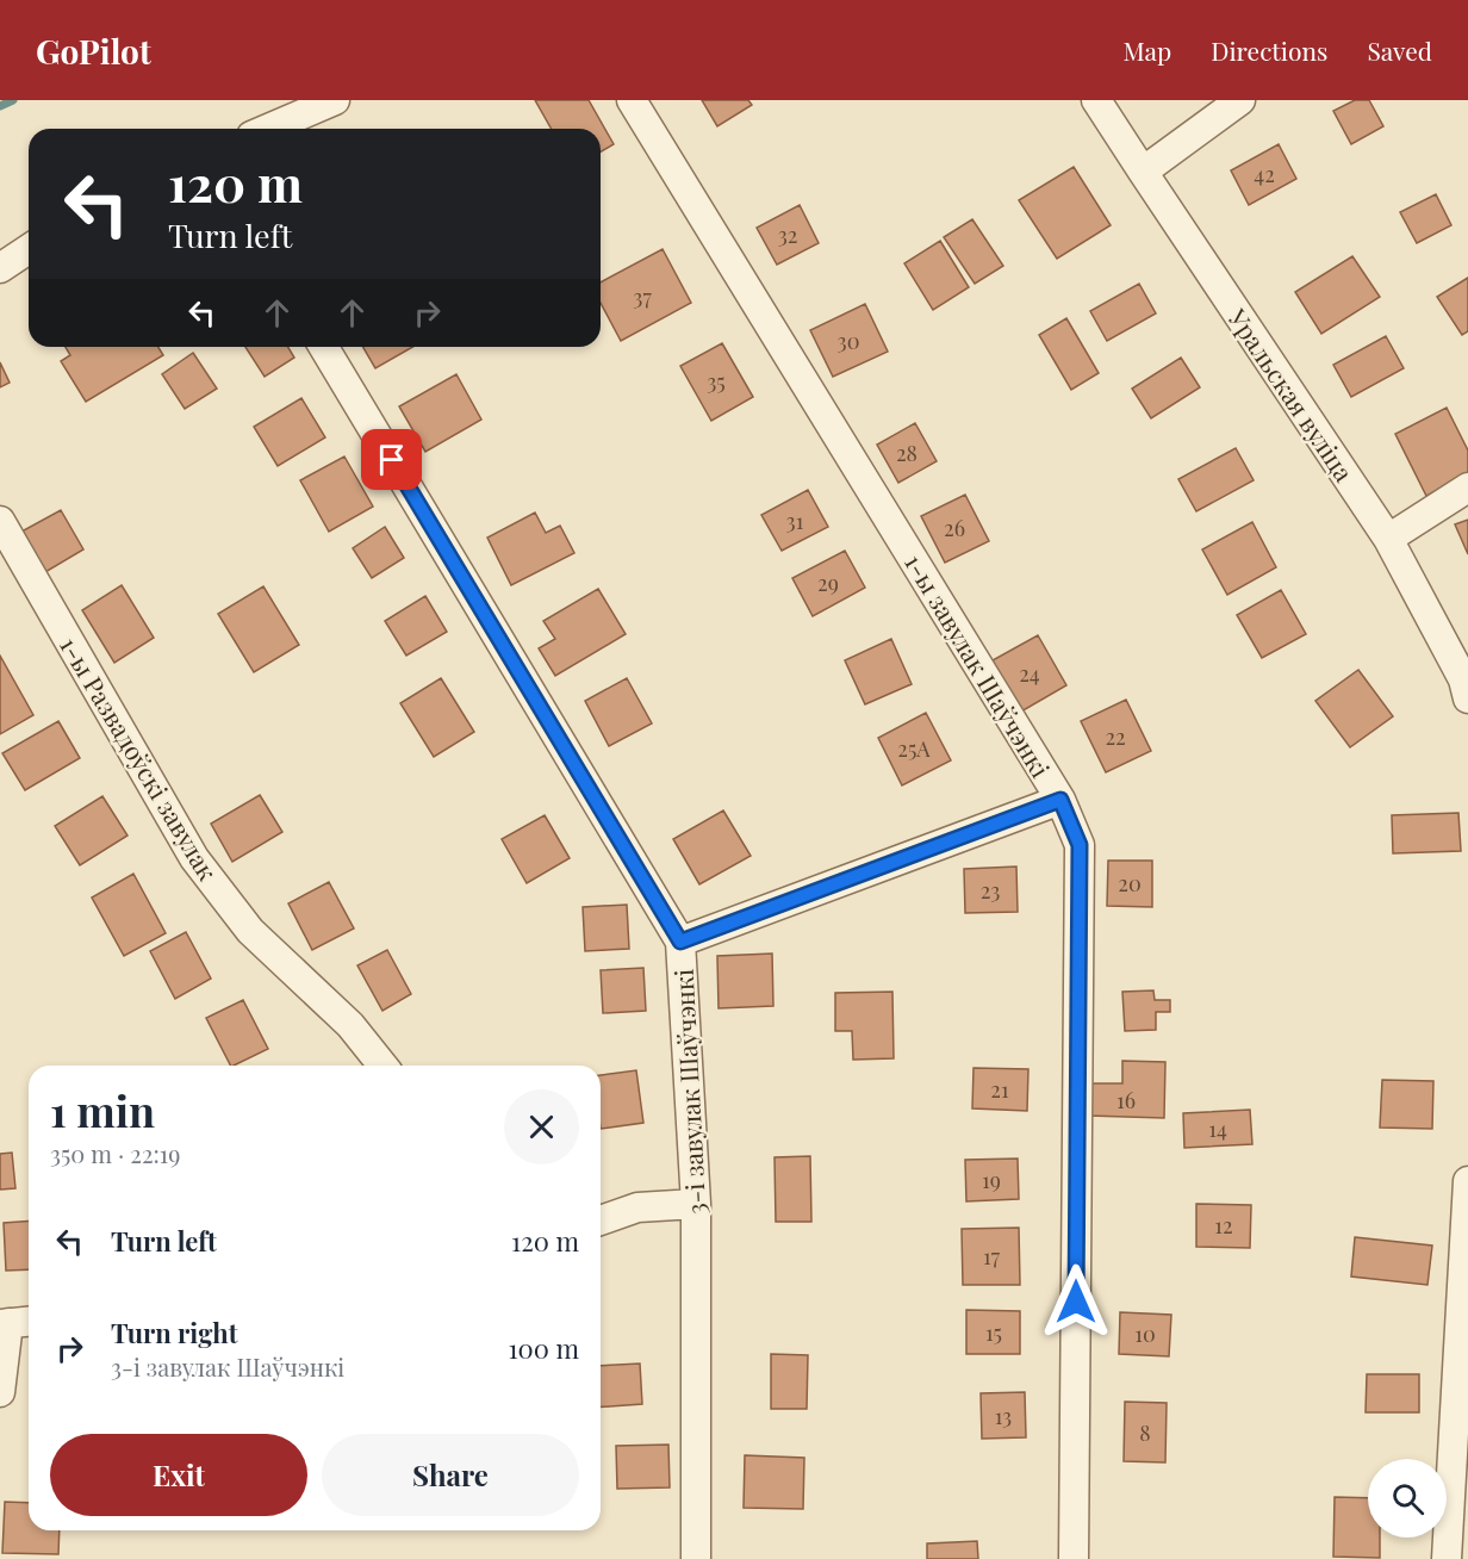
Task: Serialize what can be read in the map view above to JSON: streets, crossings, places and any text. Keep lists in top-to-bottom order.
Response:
{
  "streets": {
    "street": [
      "Уральская вуліца",
      "1-ы завулак Шаўчэнкі",
      "1-ы Развадоўскі завулак",
      "3-і завулак Шаўчэнкі"
    ]
  },
  "house_numbers": [
    "42",
    "32",
    "37",
    "30",
    "35",
    "28",
    "31",
    "26",
    "29",
    "24",
    "22",
    "25А",
    "20",
    "23",
    "21",
    "16",
    "14",
    "19",
    "12",
    "17",
    "15",
    "10",
    "13",
    "8"
  ],
  "page": {
    "header": "GoPilot",
    "nav": ["Map", "Directions", "Saved"],
    "turn": ["120 m", "Turn left"],
    "heading": ["1 min", "350 m · 22:19"],
    "list": [
      {
        "name": "Turn left",
        "value": "120 m"
      },
      {
        "name": "Turn right",
        "note": "3-і завулак Шаўчэнкі",
        "value": "100 m"
      }
    ],
    "buttons": ["Exit", "Share"]
  }
}
